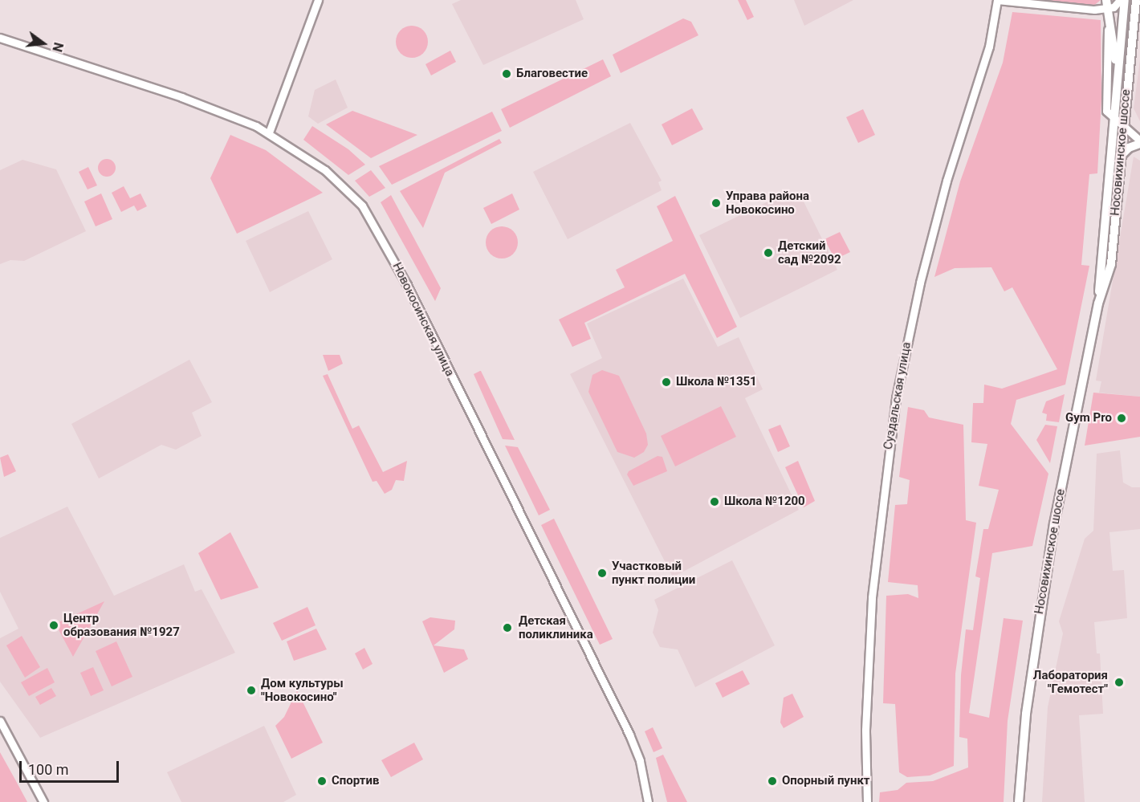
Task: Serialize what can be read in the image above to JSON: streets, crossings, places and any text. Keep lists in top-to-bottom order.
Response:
{
  "streets": {
    "main road": ["Носовихинское шоссе"],
    "street": ["Новокосинская улица", "Суздальская улица"]
  },
  "places": [
    "Благовестие",
    "Управа района Новокосино",
    "Детский сад №2092",
    "Школа №1351",
    "Gym Pro",
    "Школа №1200",
    "Участковый пункт полиции",
    "Центр образования №1927",
    "Детская поликлиника",
    "Лаборатория \"Гемотест\"",
    "Дом культуры \"Новокосино\"",
    "Спортив",
    "Опорный пункт"
  ],
  "scale_bar": "100 m",
  "north": "right"
}
